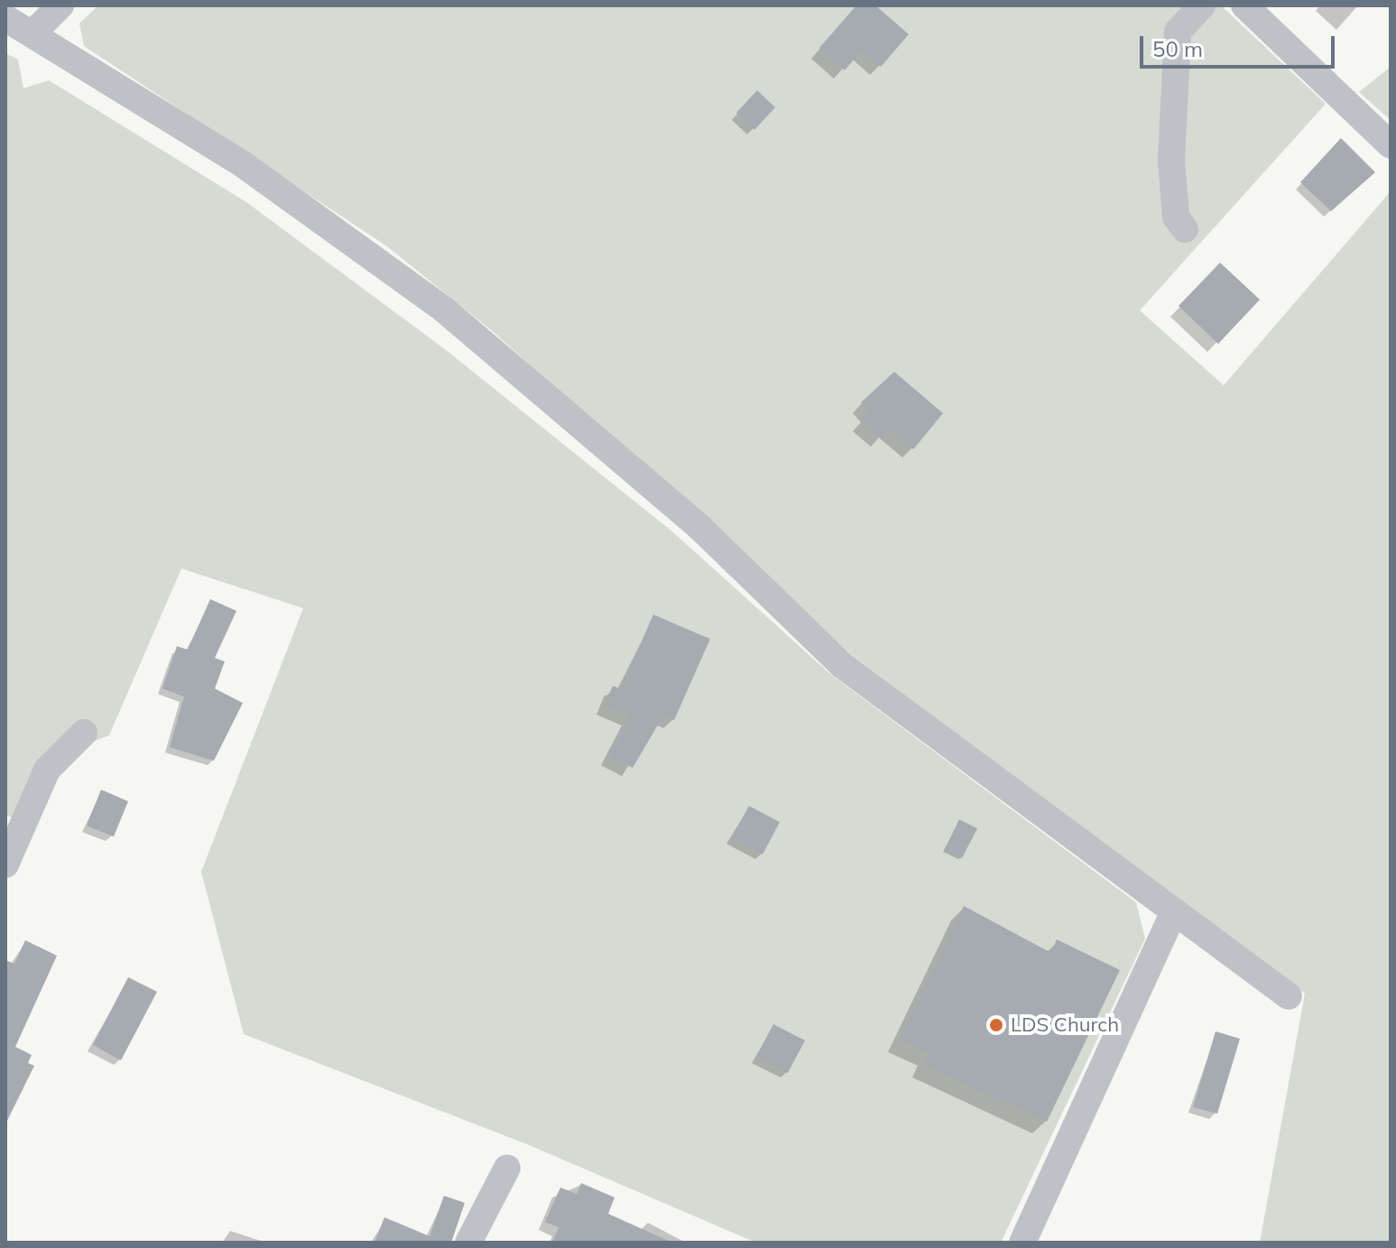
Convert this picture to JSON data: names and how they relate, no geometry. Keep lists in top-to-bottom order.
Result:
{
  "places": ["LDS Church"],
  "scale_bar": "50 m"
}
